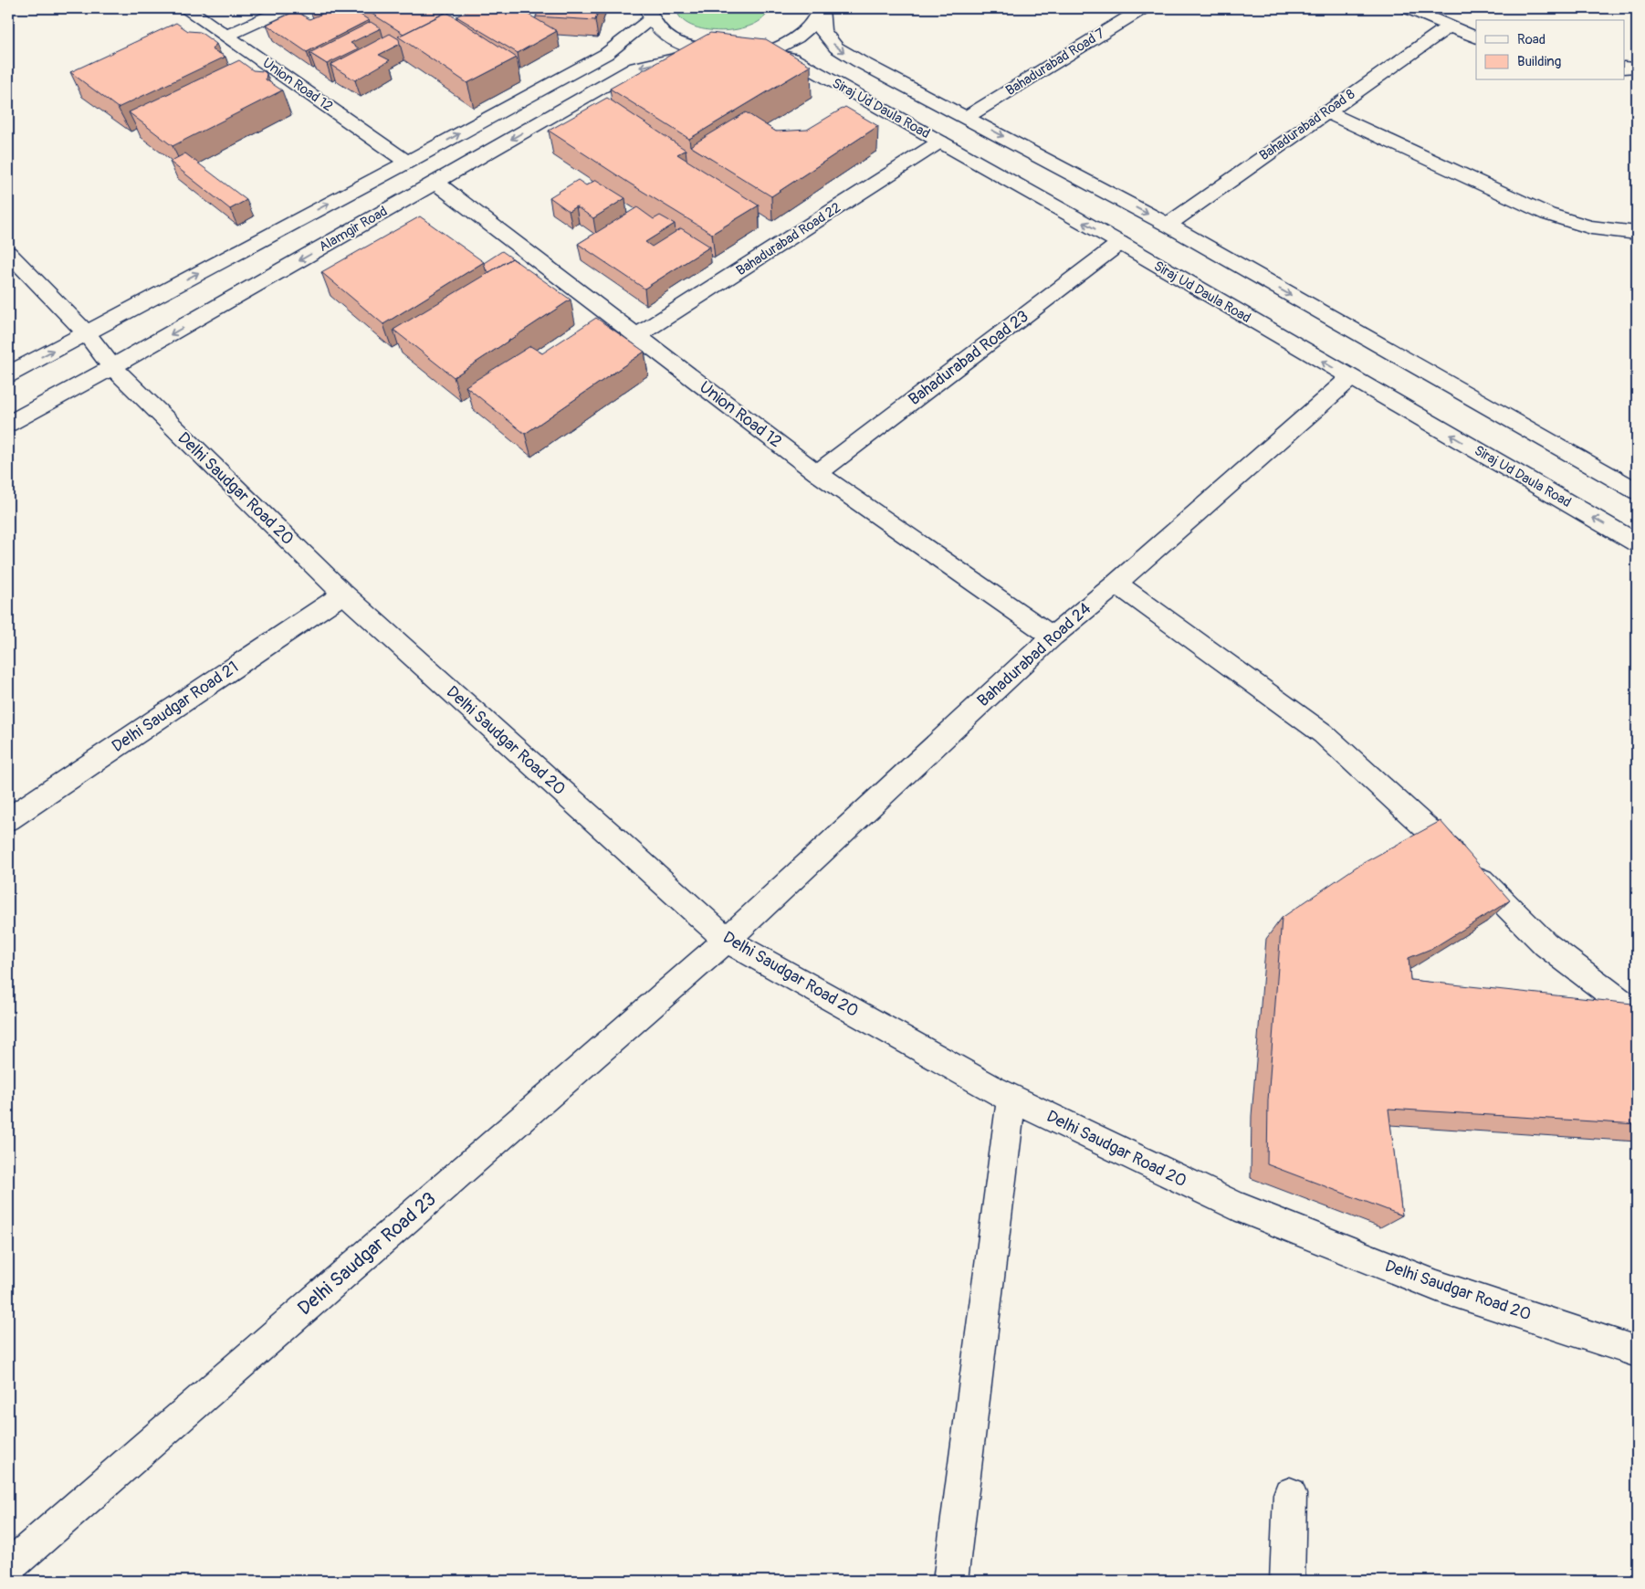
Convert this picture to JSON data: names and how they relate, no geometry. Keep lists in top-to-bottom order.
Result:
{
  "streets": {
    "street": [
      "Bahadurabad Road 7",
      "Union Road 12",
      "Siraj Ud Daula Road",
      "Bahadurabad Road 8",
      "Alamgir Road",
      "Bahadurabad Road 22",
      "Bahadurabad Road 23",
      "Delhi Saudgar Road 20",
      "Bahadurabad Road 24",
      "Delhi Saudgar Road 21",
      "Delhi Saudgar Road 23"
    ]
  },
  "crossings": [
    ["Bahadurabad Road 7", "Siraj Ud Daula Road"],
    ["Union Road 12", "Alamgir Road"],
    ["Union Road 12", "Bahadurabad Road 22"],
    ["Union Road 12", "Bahadurabad Road 23"],
    ["Union Road 12", "Bahadurabad Road 24"],
    ["Siraj Ud Daula Road", "Bahadurabad Road 8"],
    ["Siraj Ud Daula Road", "Alamgir Road"],
    ["Siraj Ud Daula Road", "Bahadurabad Road 22"],
    ["Siraj Ud Daula Road", "Bahadurabad Road 23"],
    ["Siraj Ud Daula Road", "Bahadurabad Road 24"],
    ["Alamgir Road", "Delhi Saudgar Road 20"],
    ["Delhi Saudgar Road 20", "Bahadurabad Road 24"],
    ["Delhi Saudgar Road 20", "Delhi Saudgar Road 21"],
    ["Delhi Saudgar Road 20", "Delhi Saudgar Road 23"],
    ["Bahadurabad Road 24", "Delhi Saudgar Road 23"]
  ],
  "legend": ["Road", "Building"]
}
